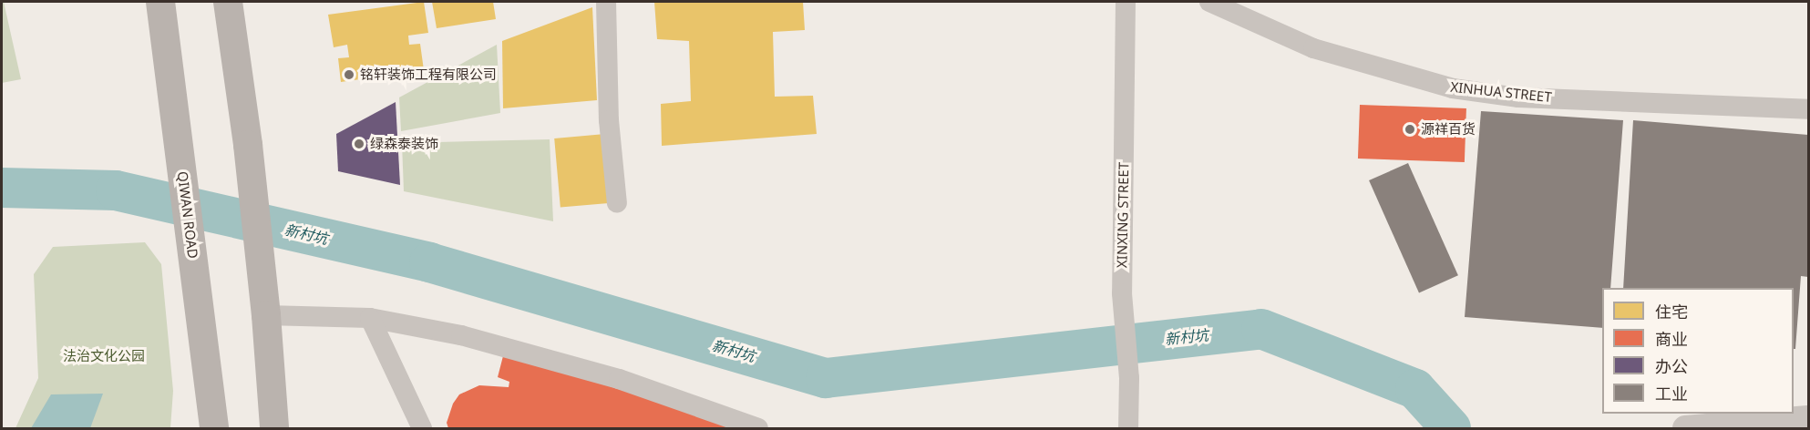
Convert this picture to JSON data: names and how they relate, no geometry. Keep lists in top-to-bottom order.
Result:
{
  "streets": {
    "main road": ["QIWAN ROAD"],
    "street": ["XINHUA STREET", "XINXING STREET"]
  },
  "water": ["新村坑"],
  "parks": ["法治文化公园"],
  "places": ["铭轩装饰工程有限公司", "源祥百货", "绿森泰装饰"],
  "legend": [
    "住宅",
    "商业",
    "办公",
    "工业"
  ]
}
